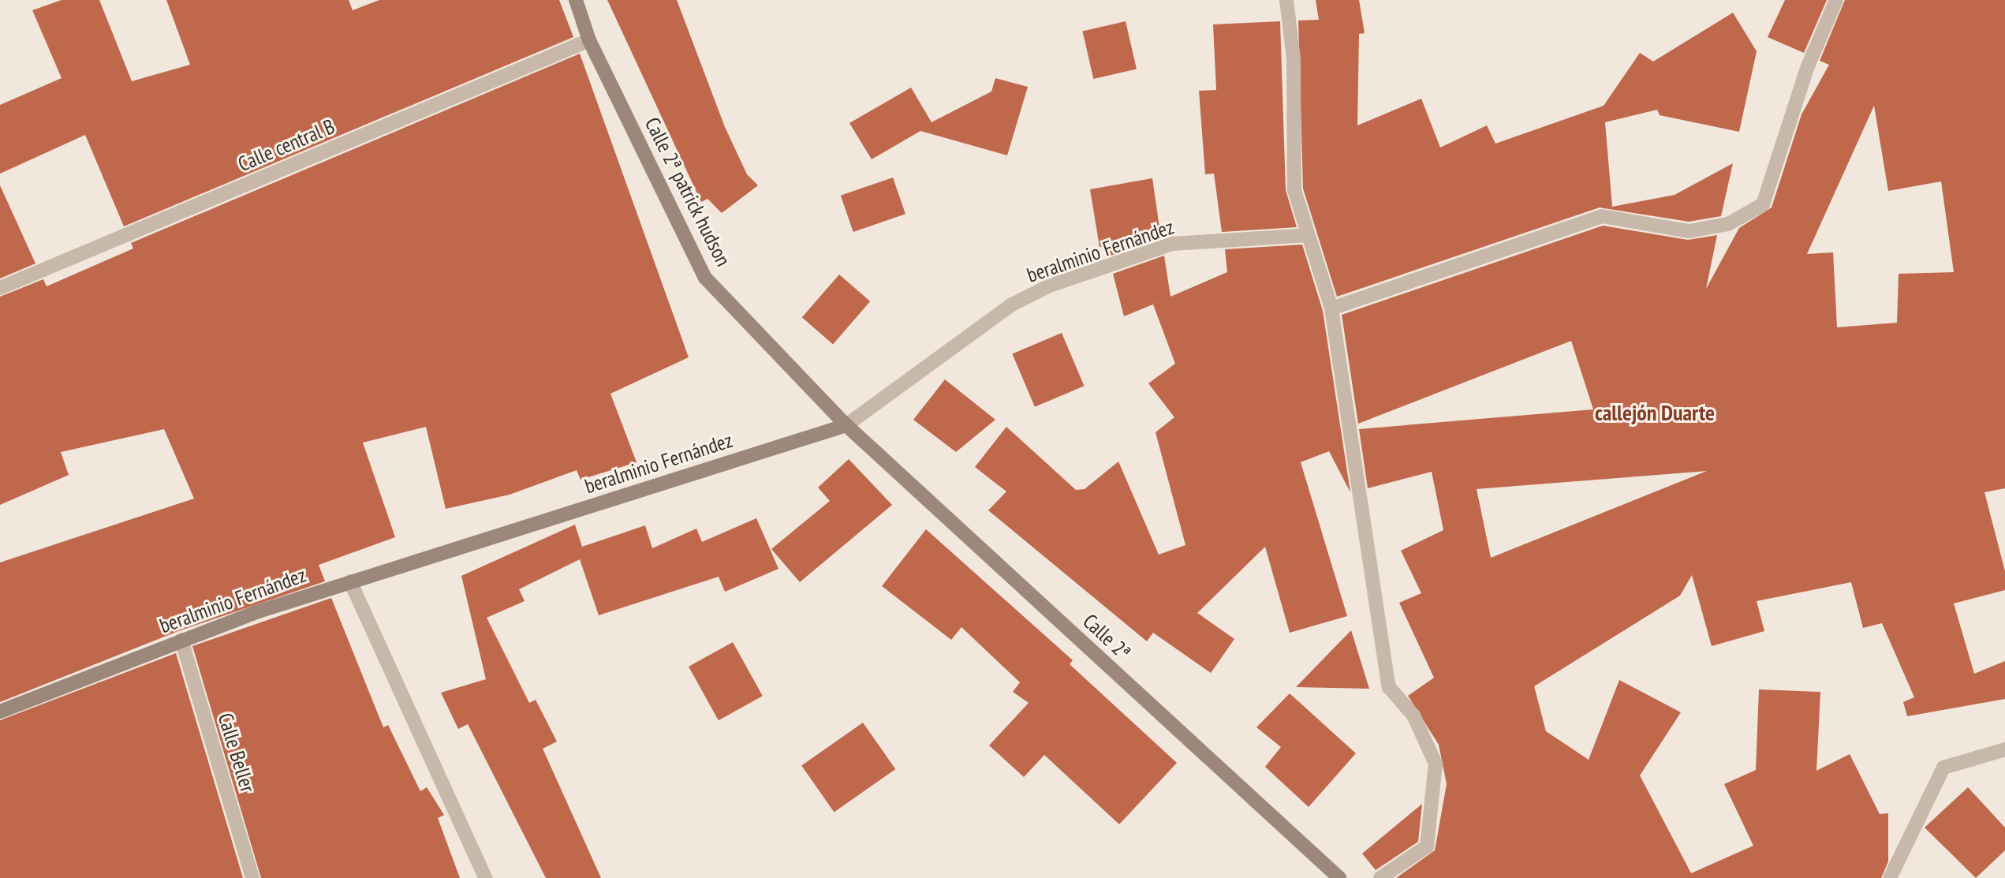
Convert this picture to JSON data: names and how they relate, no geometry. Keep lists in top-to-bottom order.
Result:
{
  "streets": {
    "main road": ["Calle 2ª patrick hudson", "beralminio Fernández", "Calle 2ª"],
    "street": ["Calle central B", "Calle Beller"]
  },
  "crossings": [
    ["Calle central B", "Calle 2ª patrick hudson"],
    ["Calle 2ª patrick hudson", "beralminio Fernández"],
    ["Calle 2ª patrick hudson", "Calle 2ª"],
    ["beralminio Fernández", "Calle 2ª"],
    ["beralminio Fernández", "Calle Beller"]
  ],
  "districts": ["callejón Duarte"]
}
